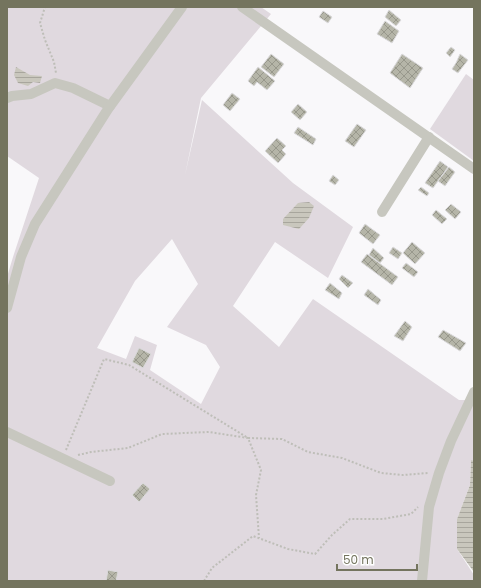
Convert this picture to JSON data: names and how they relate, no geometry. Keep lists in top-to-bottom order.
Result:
{
  "scale_bar": "50 m"
}
